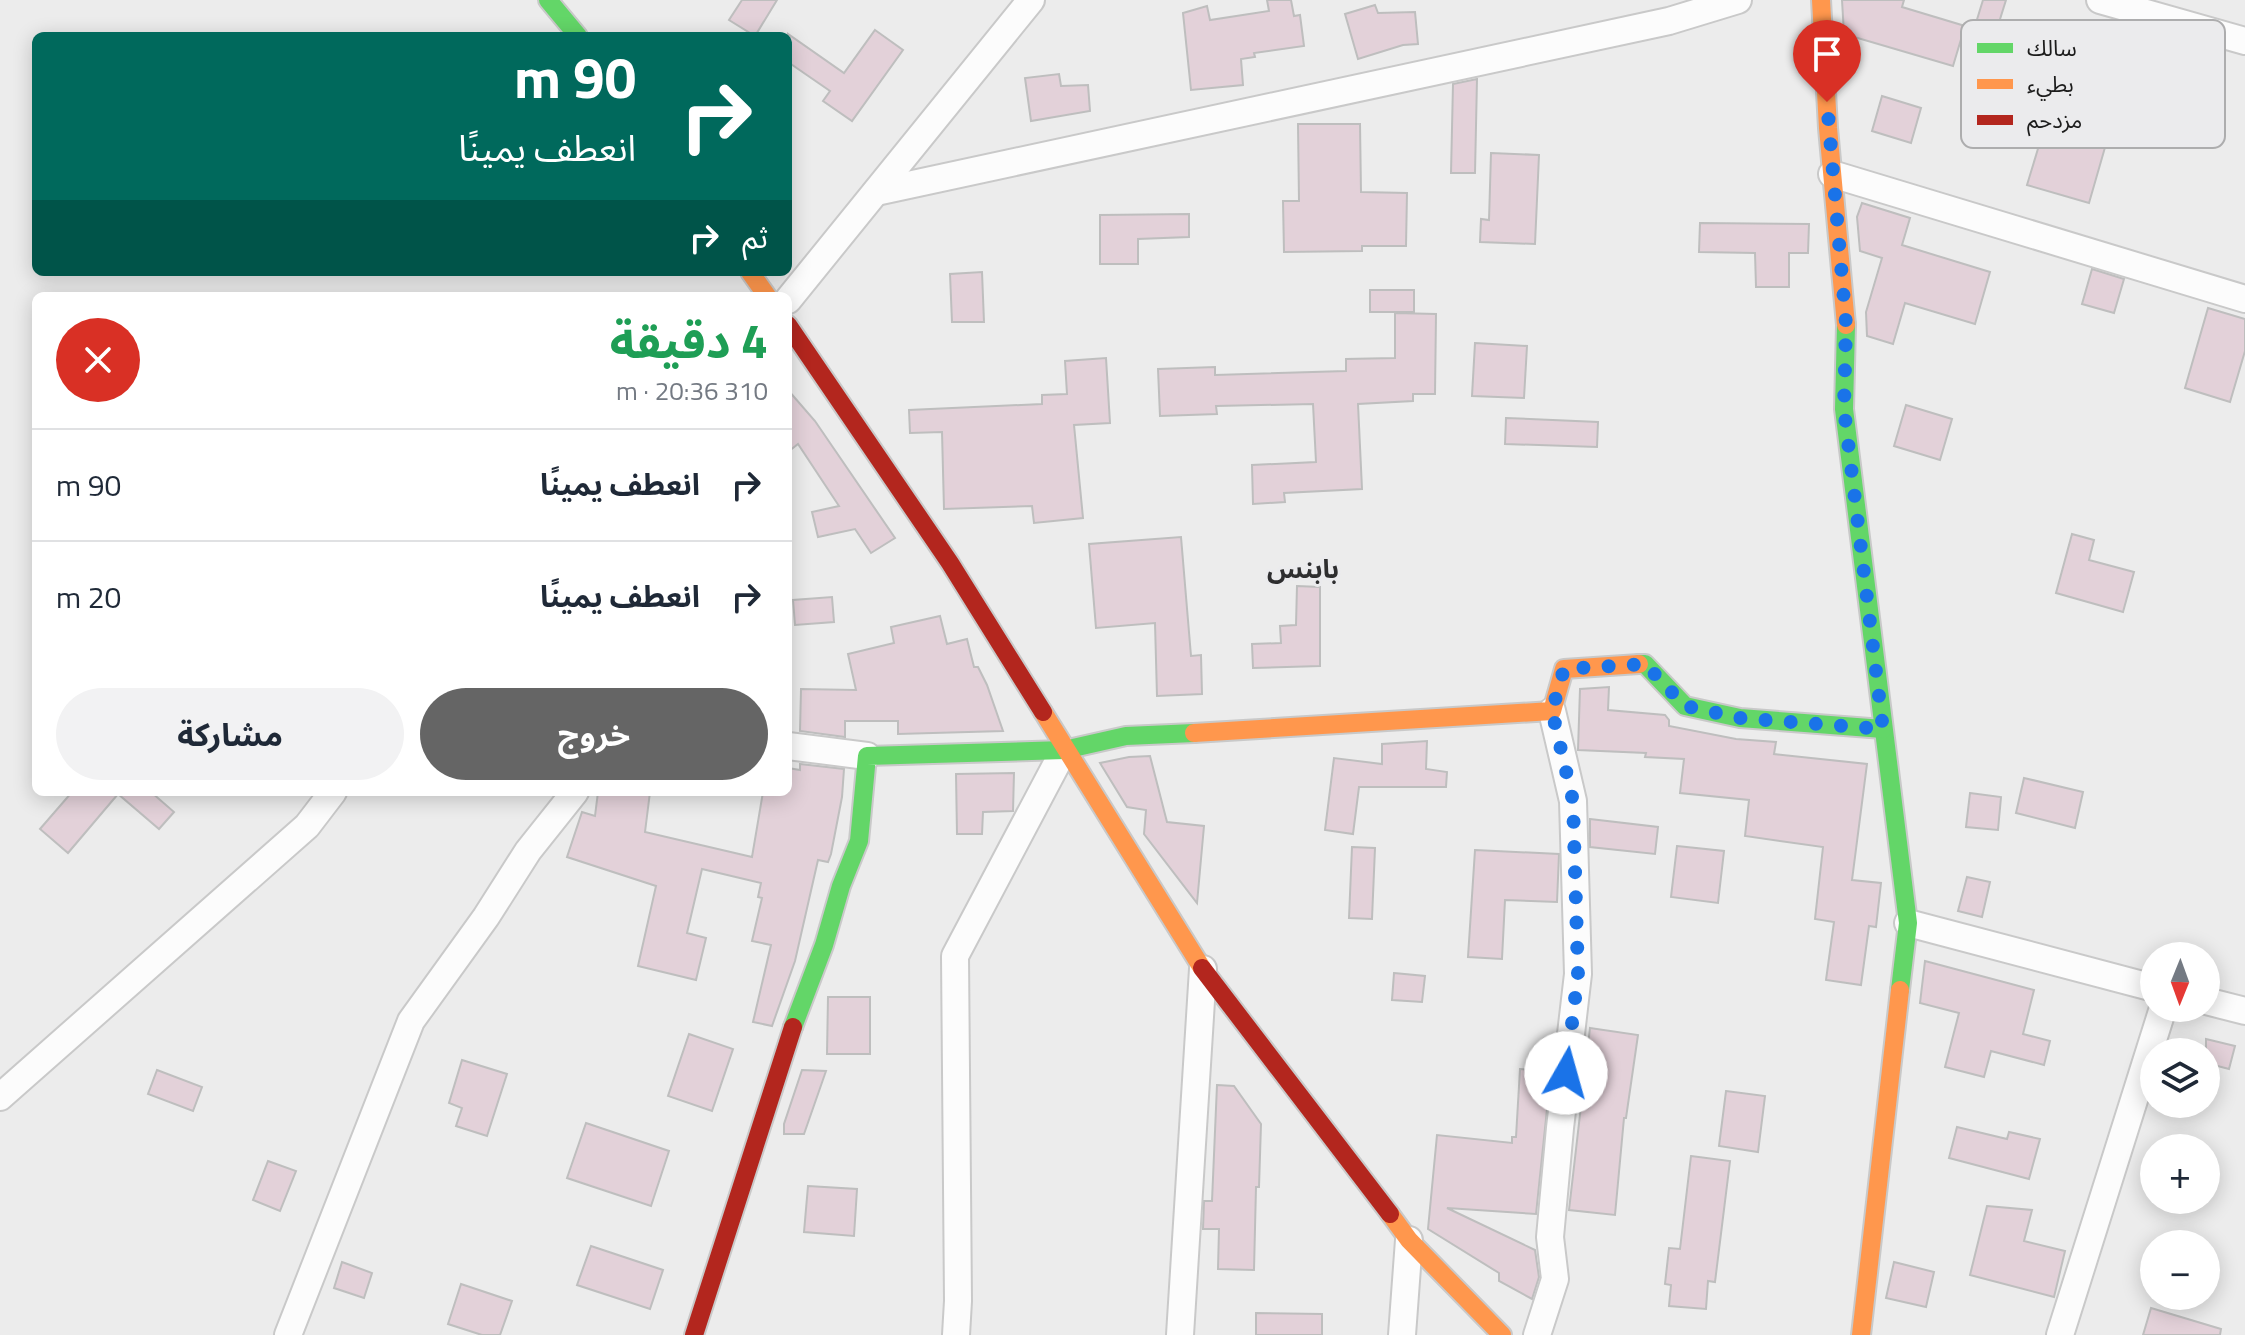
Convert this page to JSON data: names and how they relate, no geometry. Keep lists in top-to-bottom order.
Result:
{
  "districts": ["بابنس"],
  "legend": ["سالك", "بطيء", "مزدحم"],
  "north": "bottom",
  "page": {
    "turn": ["90 m", "انعطف يمينًا"],
    "then": "ثم",
    "heading": ["4 دقيقة", "310 m · 20:36"],
    "list": [
      {
        "name": "انعطف يمينًا",
        "value": "90 m"
      },
      {
        "name": "انعطف يمينًا",
        "value": "20 m"
      }
    ],
    "buttons": ["خروج", "مشاركة"],
    "map_buttons": ["+", "−"]
  }
}
